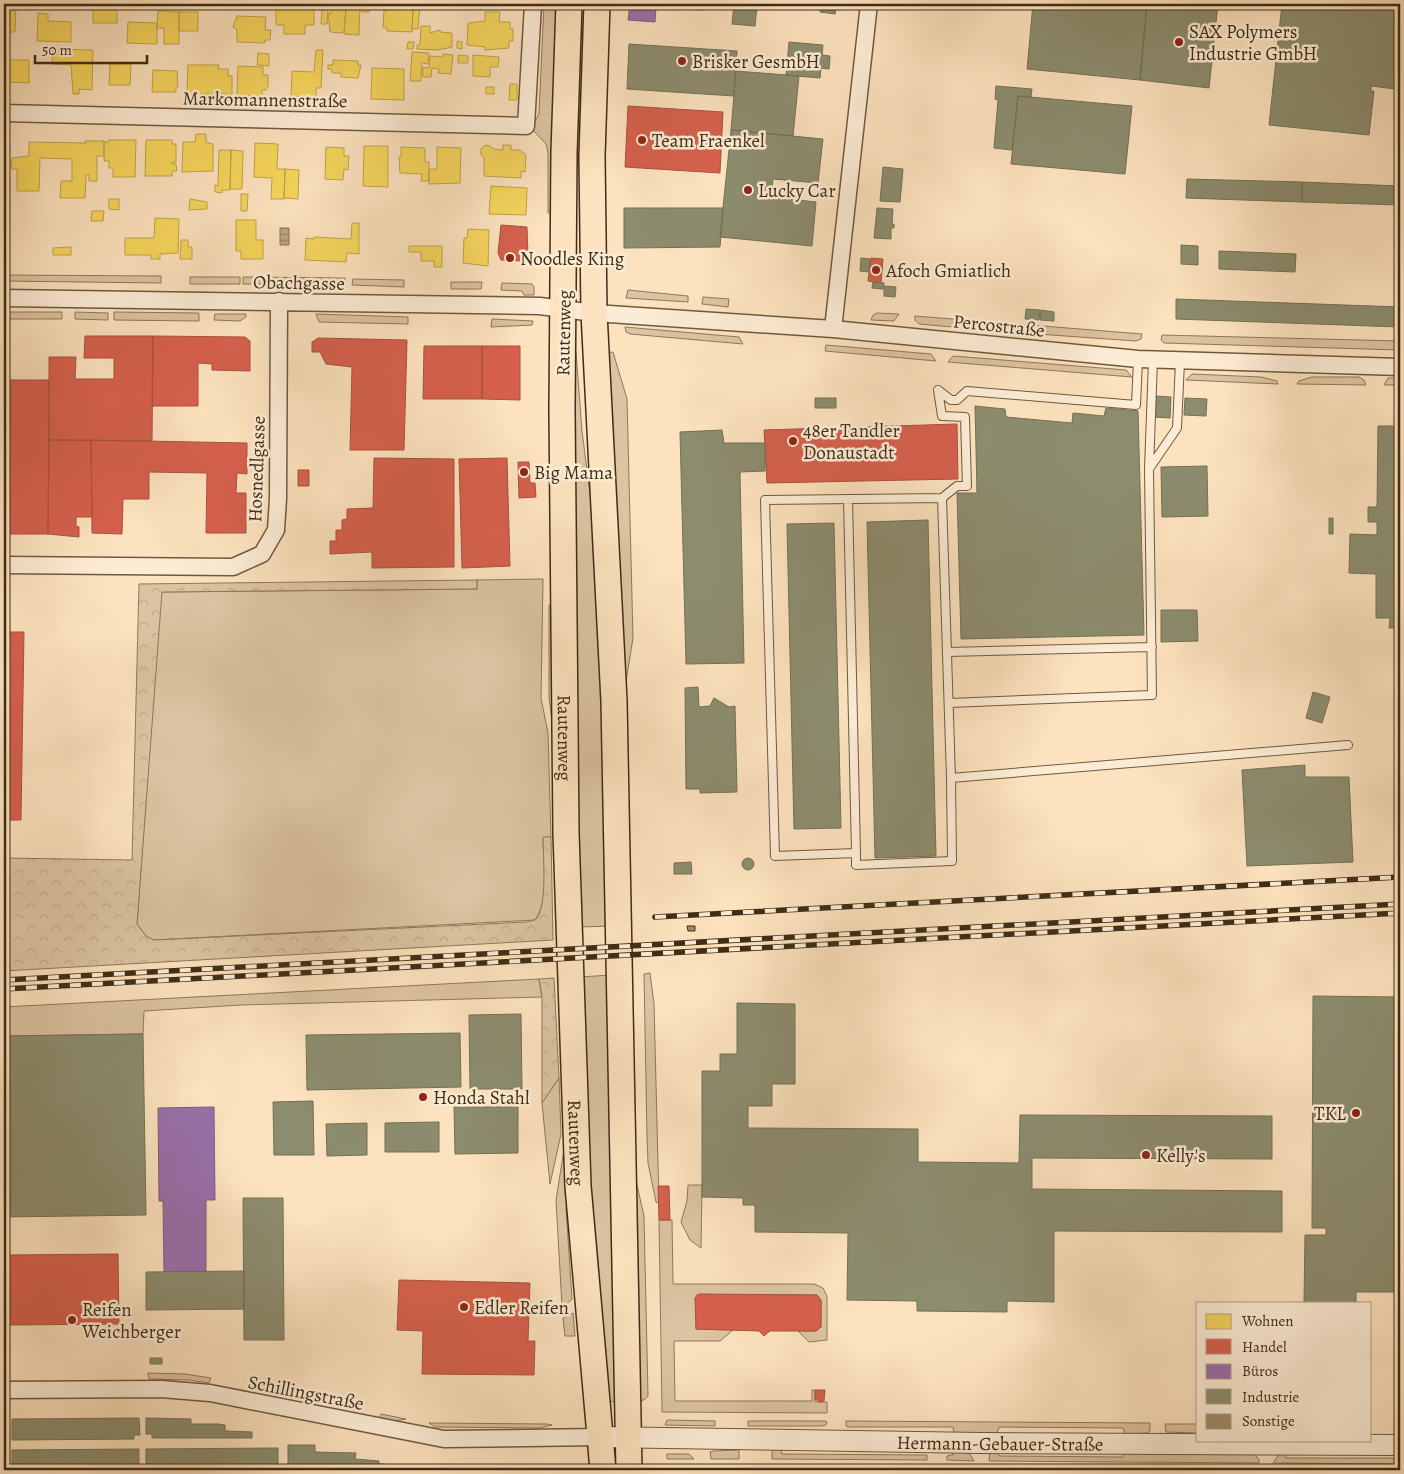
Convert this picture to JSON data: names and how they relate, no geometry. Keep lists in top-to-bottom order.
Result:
{
  "streets": {
    "main road": ["Rautenweg"],
    "street": [
      "Markomannenstraße",
      "Obachgasse",
      "Percostraße",
      "Hosnedlgasse",
      "Schillingstraße",
      "Hermann-Gebauer-Straße"
    ]
  },
  "crossings": [
    ["Obachgasse", "Percostraße"],
    ["Obachgasse", "Rautenweg"],
    ["Obachgasse", "Hosnedlgasse"],
    ["Percostraße", "Rautenweg"],
    ["Rautenweg", "Schillingstraße"],
    ["Rautenweg", "Hermann-Gebauer-Straße"],
    ["Schillingstraße", "Hermann-Gebauer-Straße"]
  ],
  "places": [
    "SAX Polymers Industrie GmbH",
    "Brisker GesmbH",
    "Team Fraenkel",
    "Lucky Car",
    "Noodles King",
    "Afoch Gmiatlich",
    "48er Tandler Donaustadt",
    "Big Mama",
    "Honda Stahl",
    "TKL",
    "Kelly's",
    "Edler Reifen",
    "Reifen Weichberger"
  ],
  "legend": [
    "Wohnen",
    "Handel",
    "Büros",
    "Industrie",
    "Sonstige"
  ],
  "scale_bar": "50 m"
}
